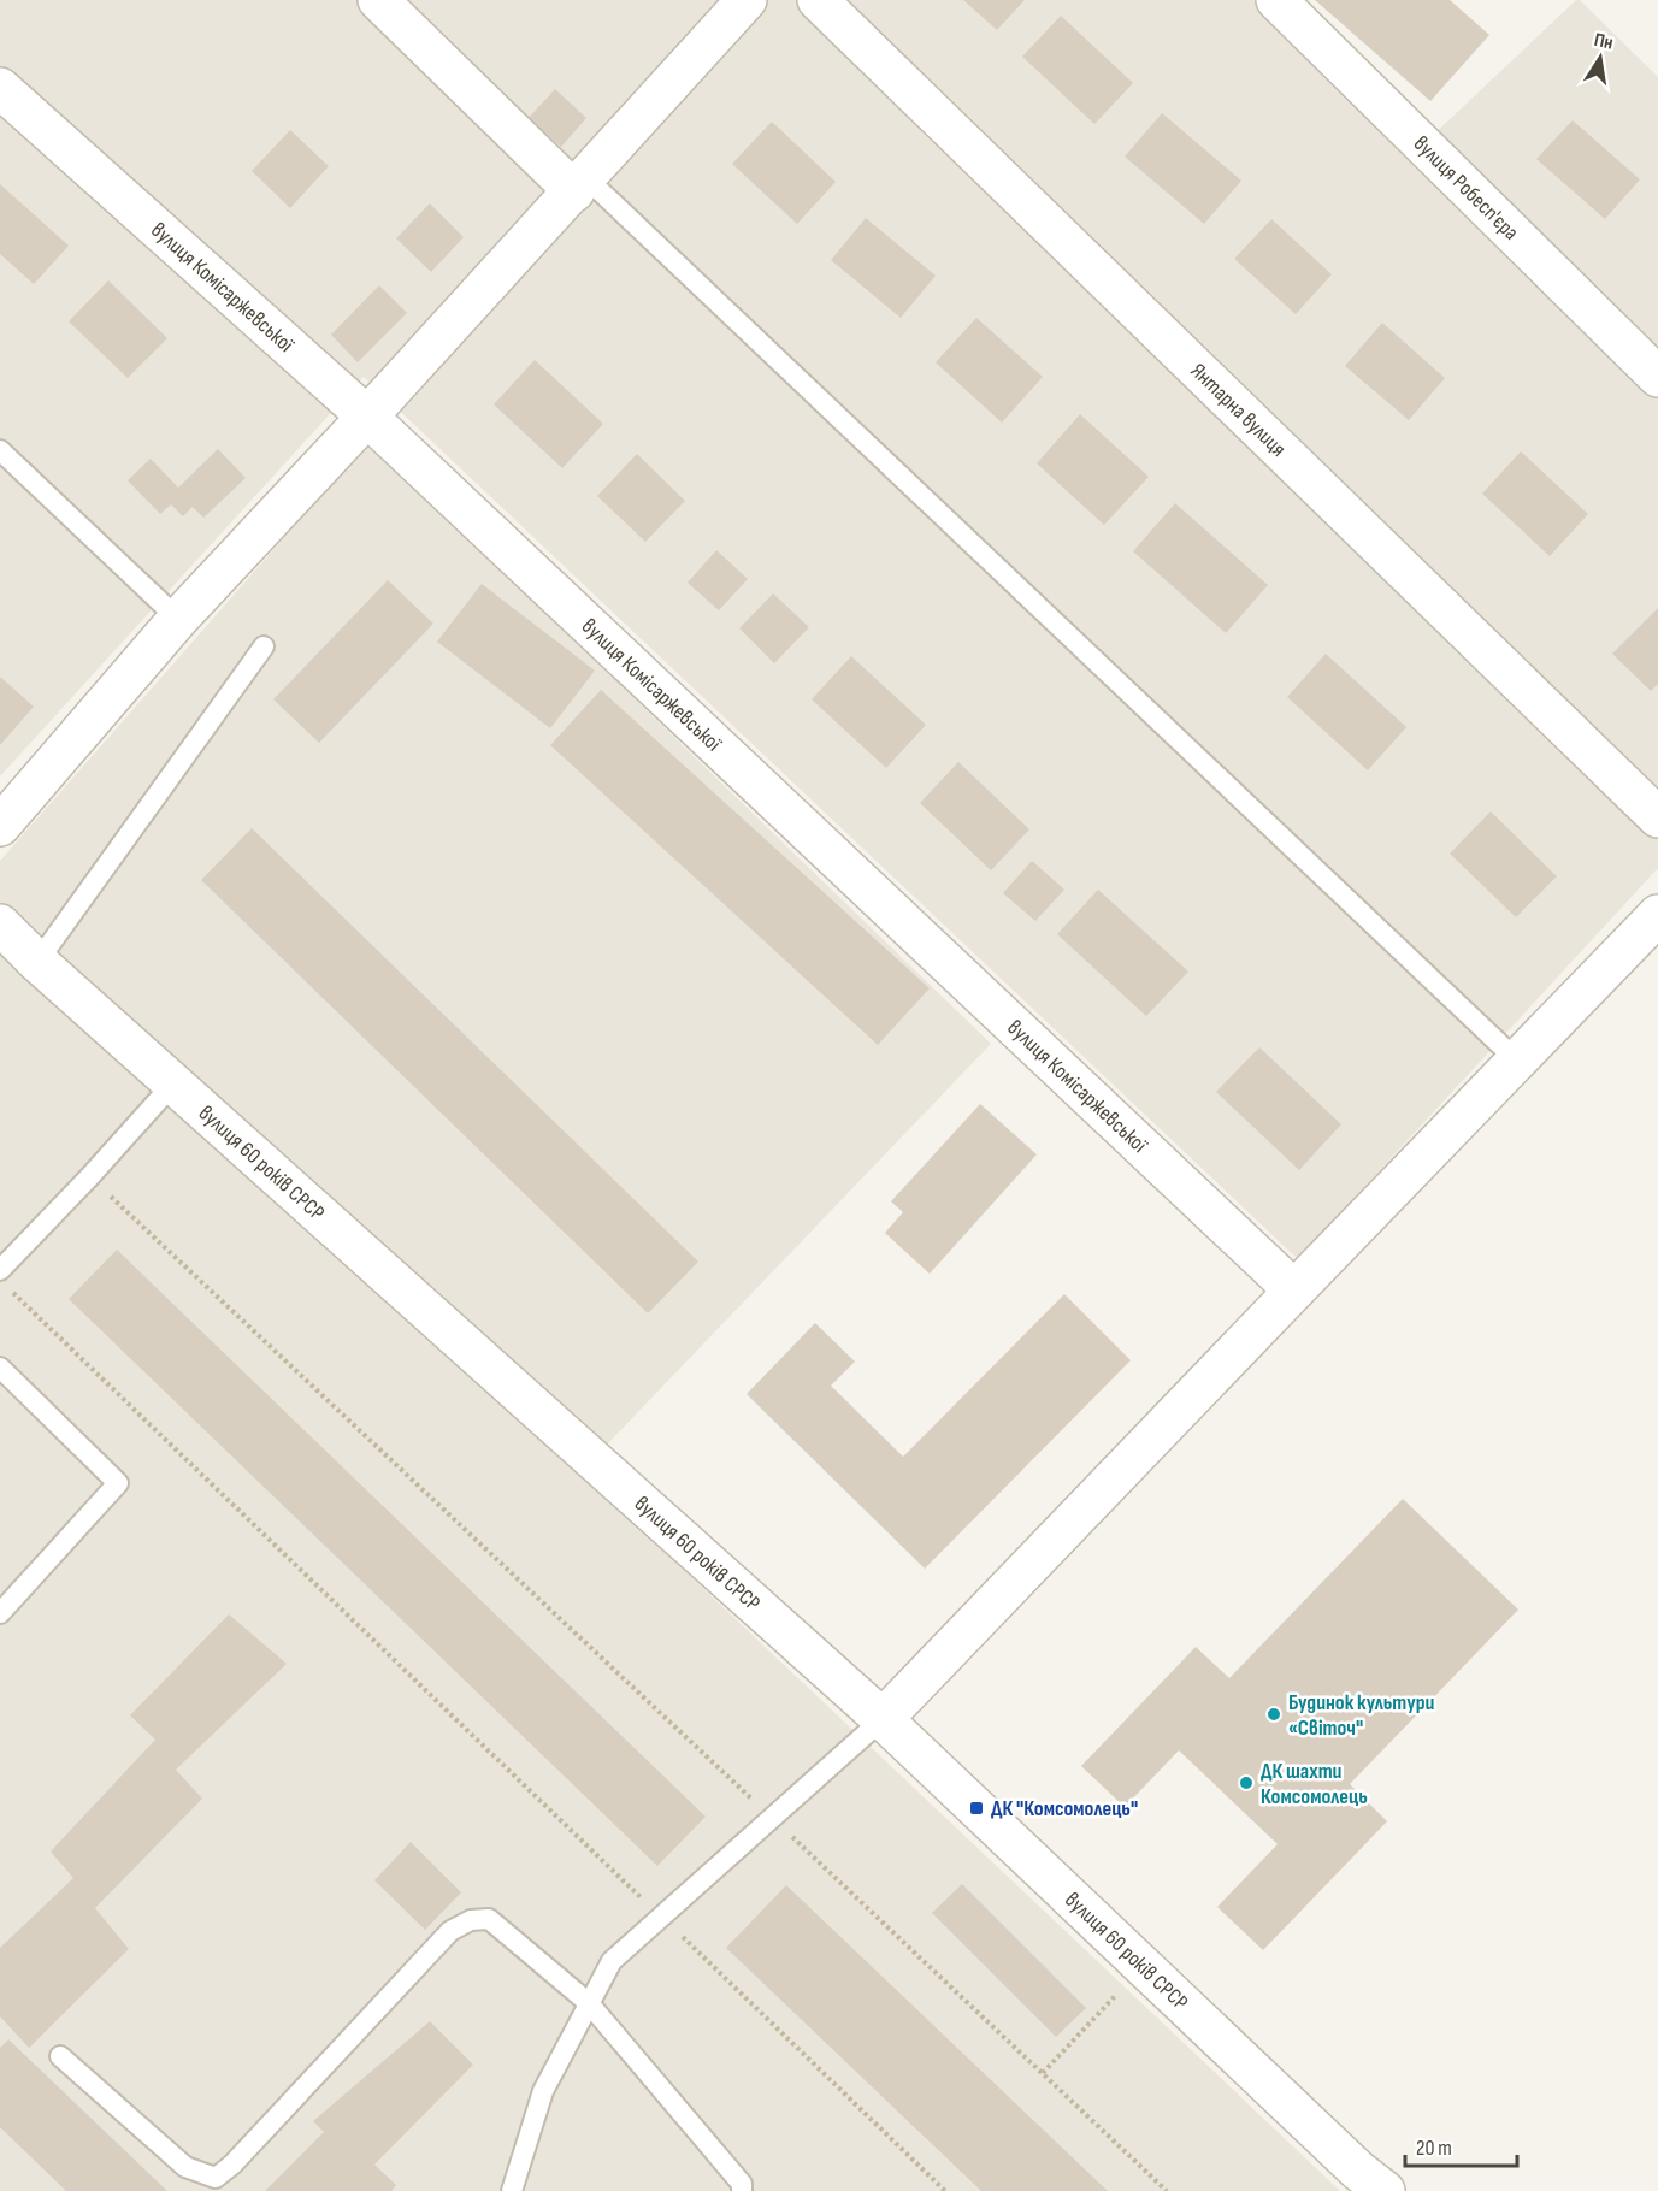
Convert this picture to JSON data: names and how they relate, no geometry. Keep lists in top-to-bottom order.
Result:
{
  "streets": {
    "street": [
      "вулиця Робесп'єра",
      "вулиця Комісаржевської",
      "Янтарна вулиця",
      "вулиця 60 років СРСР"
    ]
  },
  "places": {
    "other": ["Будинок культури «Світоч\"", "ДК шахти Комсомолець"],
    "transit": ["ДК \"Комсомолець\""]
  },
  "scale_bar": "20 m",
  "north": "top"
}
